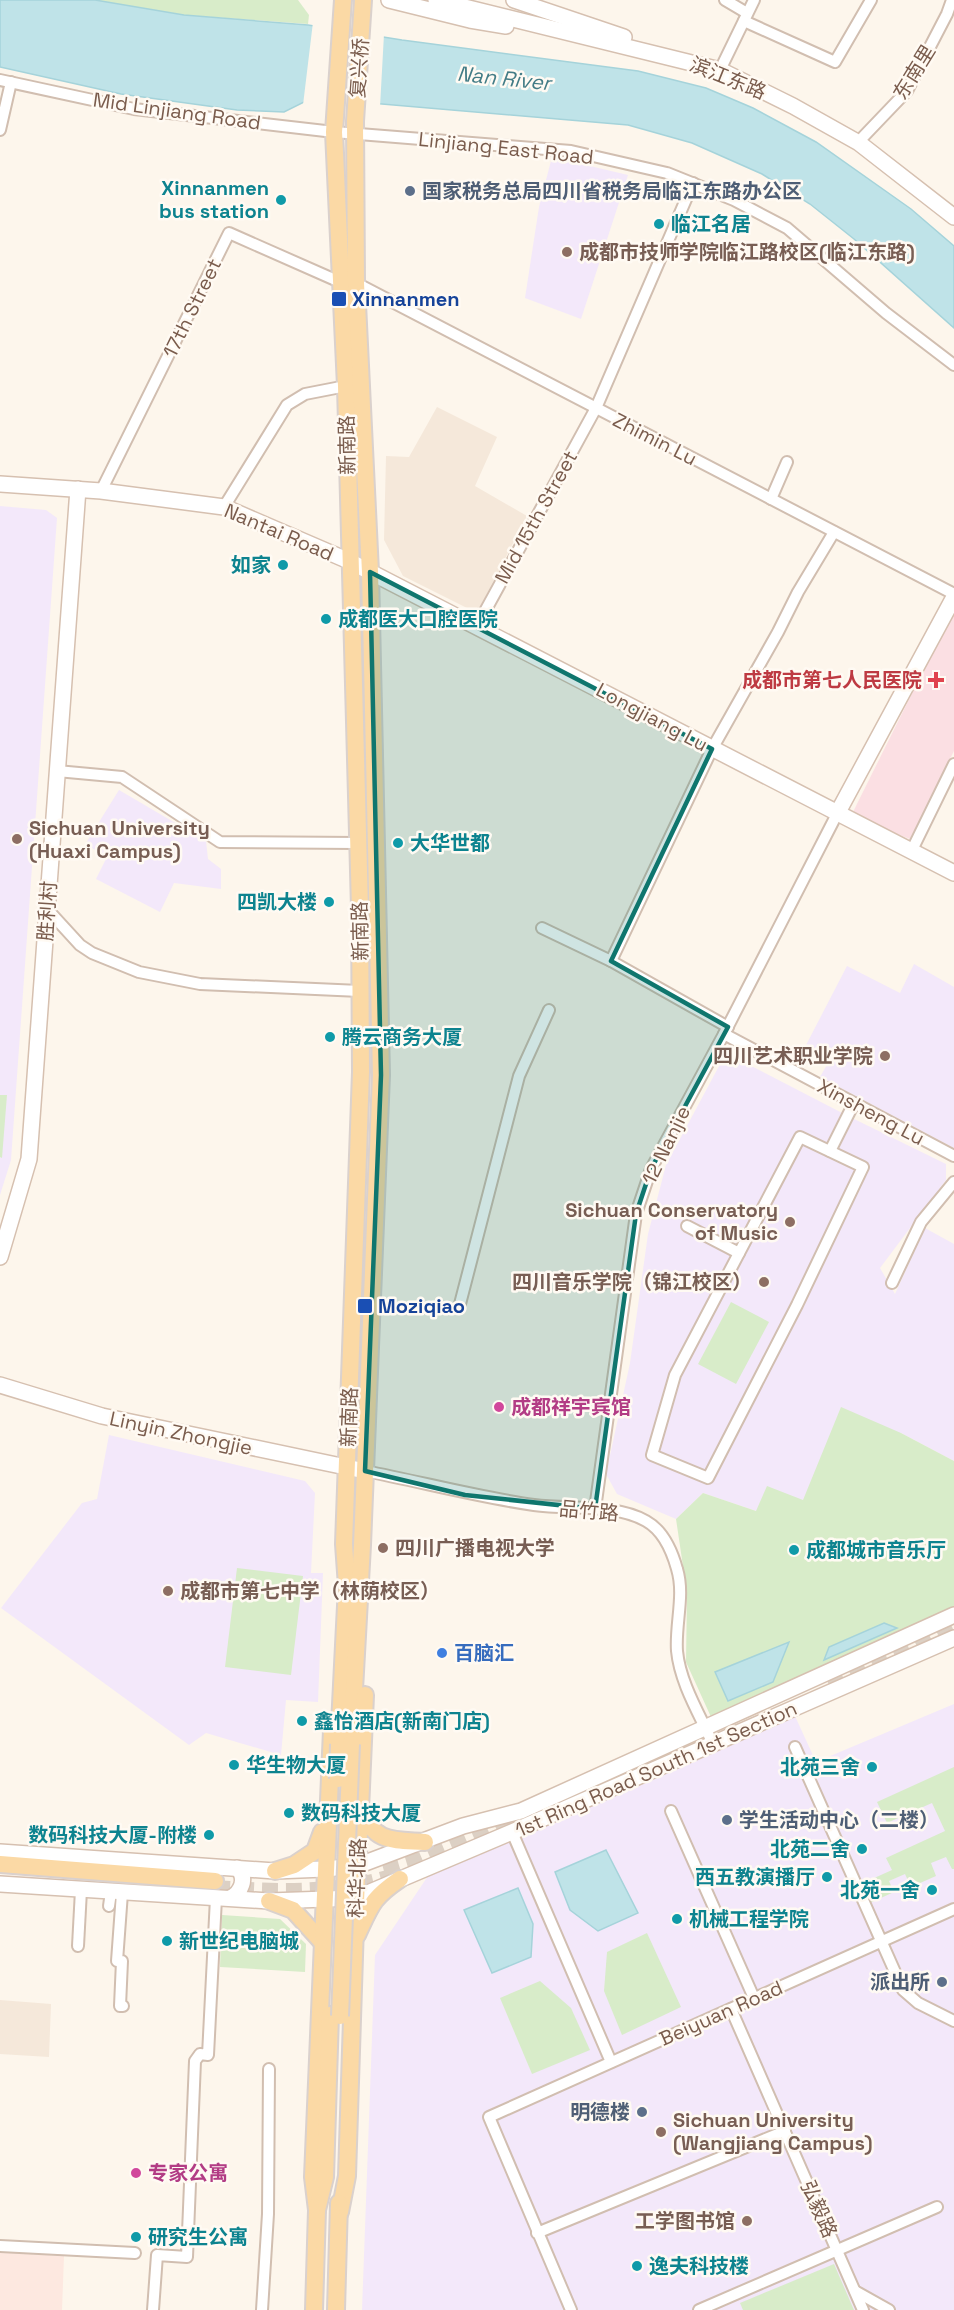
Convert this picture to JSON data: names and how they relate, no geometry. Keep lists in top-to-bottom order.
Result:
{
  "streets": {
    "main road": [
      "复兴桥",
      "滨江东路",
      "新南路",
      "Nantai Road",
      "Longjiang Lu",
      "胜利村",
      "Linyin Zhongjie",
      "1st Ring Road South 1st Section",
      "科华北路"
    ],
    "street": [
      "东南里",
      "Mid Linjiang Road",
      "Linjiang East Road",
      "17th Street",
      "Zhimin Lu",
      "Mid 15th Street",
      "Xinsheng Lu",
      "12 Nanjie",
      "品竹路",
      "Beiyuan Road",
      "弘毅路"
    ]
  },
  "crossings": [
    ["复兴桥", "Mid Linjiang Road"],
    ["复兴桥", "Linjiang East Road"],
    ["复兴桥", "新南路"],
    ["东南里", "滨江东路"],
    ["Mid Linjiang Road", "Linjiang East Road"],
    ["Mid Linjiang Road", "新南路"],
    ["Linjiang East Road", "新南路"],
    ["Linjiang East Road", "Mid 15th Street"],
    ["17th Street", "Zhimin Lu"],
    ["17th Street", "新南路"],
    ["17th Street", "Nantai Road"],
    ["Zhimin Lu", "新南路"],
    ["Zhimin Lu", "Mid 15th Street"],
    ["新南路", "Nantai Road"],
    ["新南路", "Longjiang Lu"],
    ["新南路", "Linyin Zhongjie"],
    ["新南路", "品竹路"],
    ["新南路", "科华北路"],
    ["Mid 15th Street", "Longjiang Lu"],
    ["Nantai Road", "Longjiang Lu"],
    ["Nantai Road", "胜利村"],
    ["Longjiang Lu", "12 Nanjie"],
    ["Xinsheng Lu", "12 Nanjie"],
    ["12 Nanjie", "品竹路"],
    ["Linyin Zhongjie", "品竹路"],
    ["品竹路", "1st Ring Road South 1st Section"],
    ["1st Ring Road South 1st Section", "科华北路"],
    ["Beiyuan Road", "弘毅路"]
  ],
  "water": ["Nan River"],
  "places": {
    "other": [
      "国家税务总局四川省税务局临江东路办公区",
      "Xinnanmen bus station",
      "临江名居",
      "成都市技师学院临江路校区(临江东路)",
      "如家",
      "成都医大口腔医院",
      "Sichuan University (Huaxi Campus)",
      "大华世都",
      "四凯大楼",
      "腾云商务大厦",
      "四川艺术职业学院",
      "Sichuan Conservatory of Music",
      "四川音乐学院（锦江校区）",
      "成都祥宇宾馆",
      "四川广播电视大学",
      "成都城市音乐厅",
      "成都市第七中学（林荫校区）",
      "百脑汇",
      "鑫怡酒店(新南门店)",
      "华生物大厦",
      "北苑三舍",
      "数码科技大厦",
      "学生活动中心（二楼）",
      "数码科技大厦-附楼",
      "北苑二舍",
      "西五教演播厅",
      "北苑一舍",
      "机械工程学院",
      "新世纪电脑城",
      "派出所",
      "明德楼",
      "Sichuan University (Wangjiang Campus)",
      "专家公寓",
      "工学图书馆",
      "研究生公寓",
      "逸夫科技楼"
    ],
    "transit": ["Xinnanmen", "Moziqiao"],
    "health": ["成都市第七人民医院"]
  }
}
